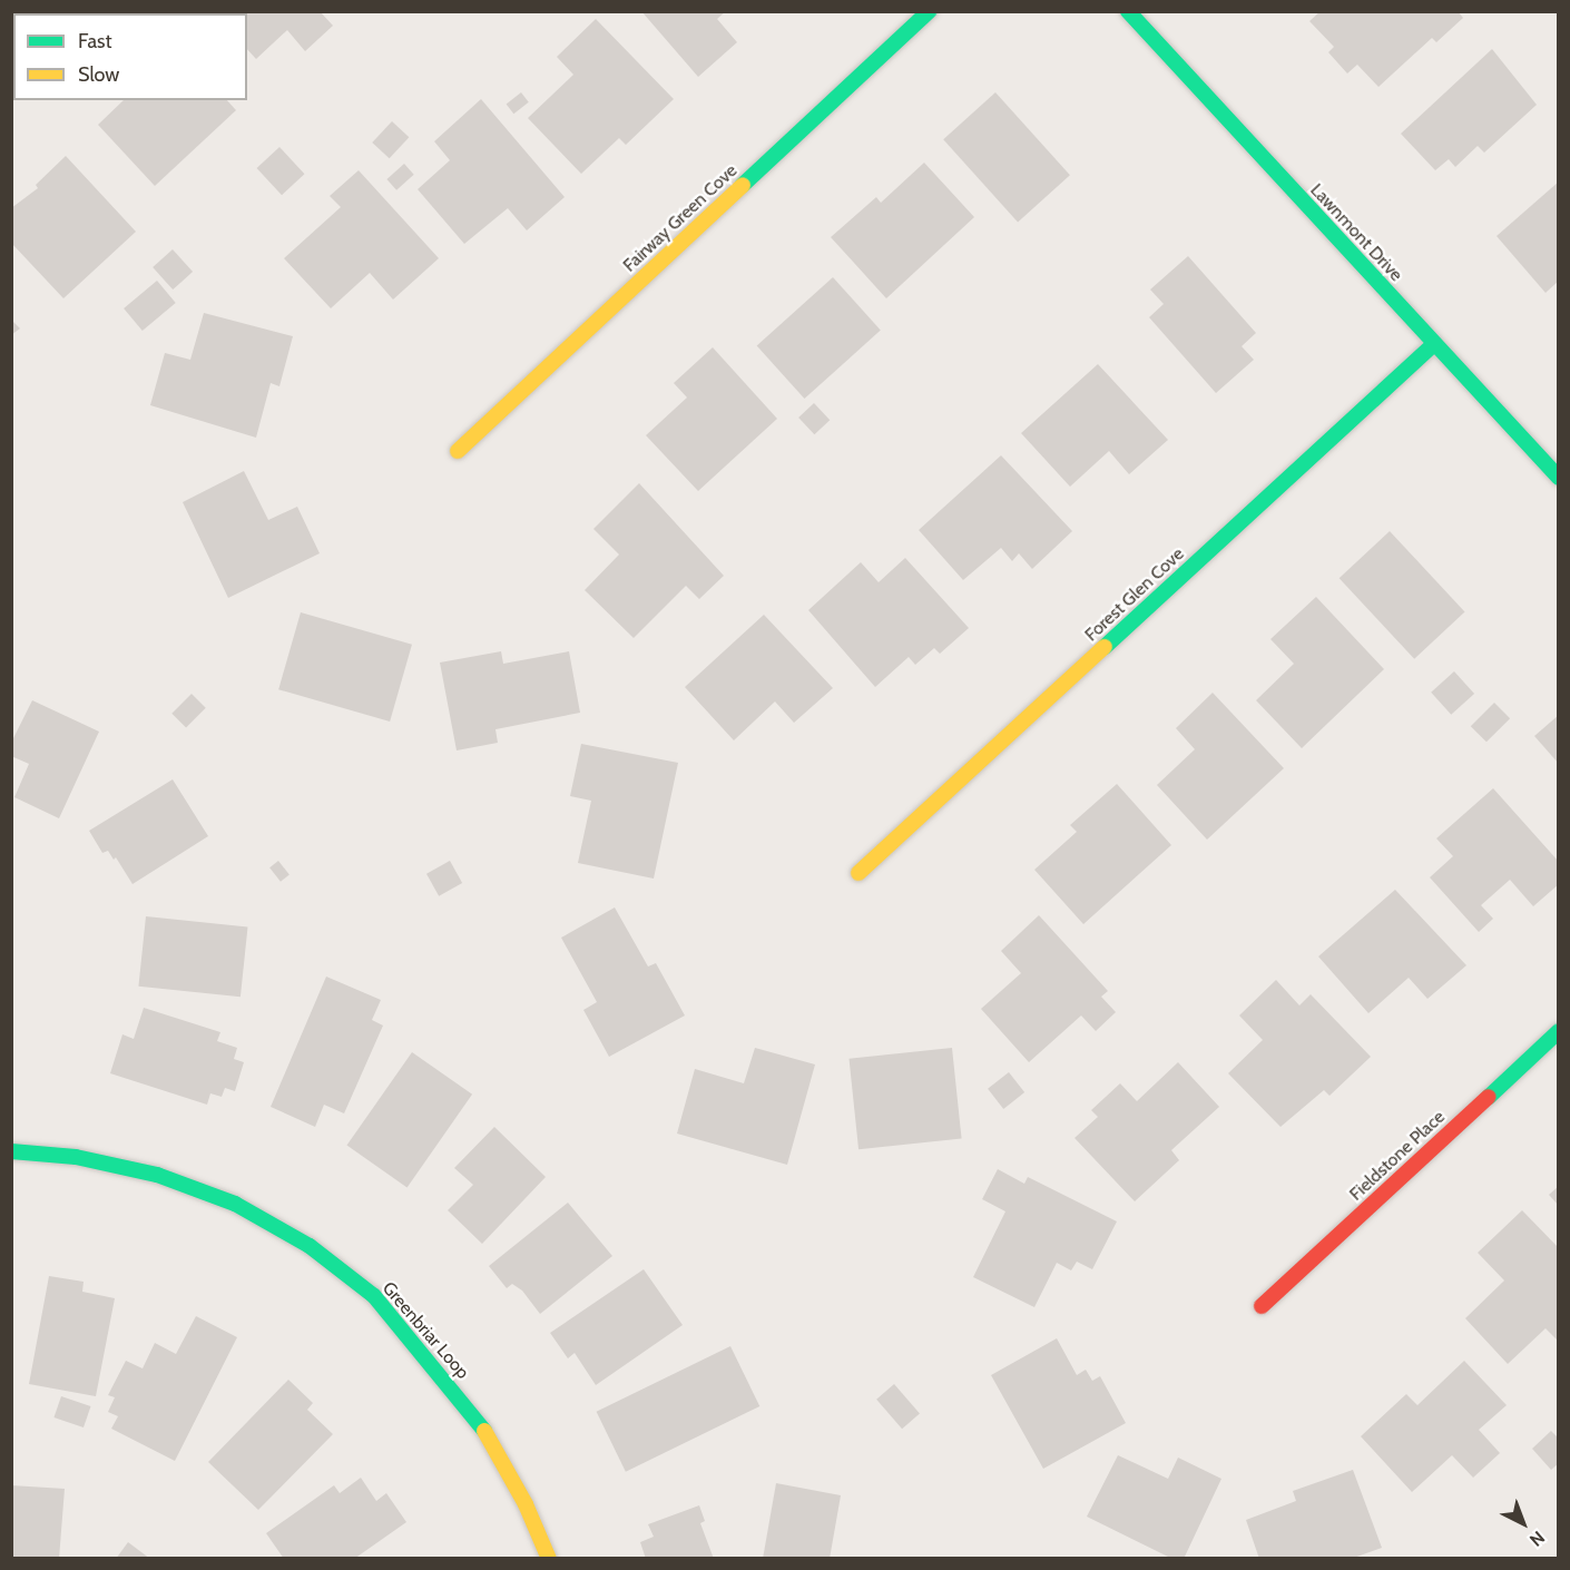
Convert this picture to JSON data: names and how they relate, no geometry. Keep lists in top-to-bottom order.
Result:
{
  "streets": {
    "street": [
      "Fairway Green Cove",
      "Lawnmont Drive",
      "Forest Glen Cove",
      "Fieldstone Place",
      "Greenbriar Loop"
    ]
  },
  "crossings": [
    ["Lawnmont Drive", "Forest Glen Cove"]
  ],
  "legend": ["Fast", "Slow"],
  "north": "bottom right"
}
